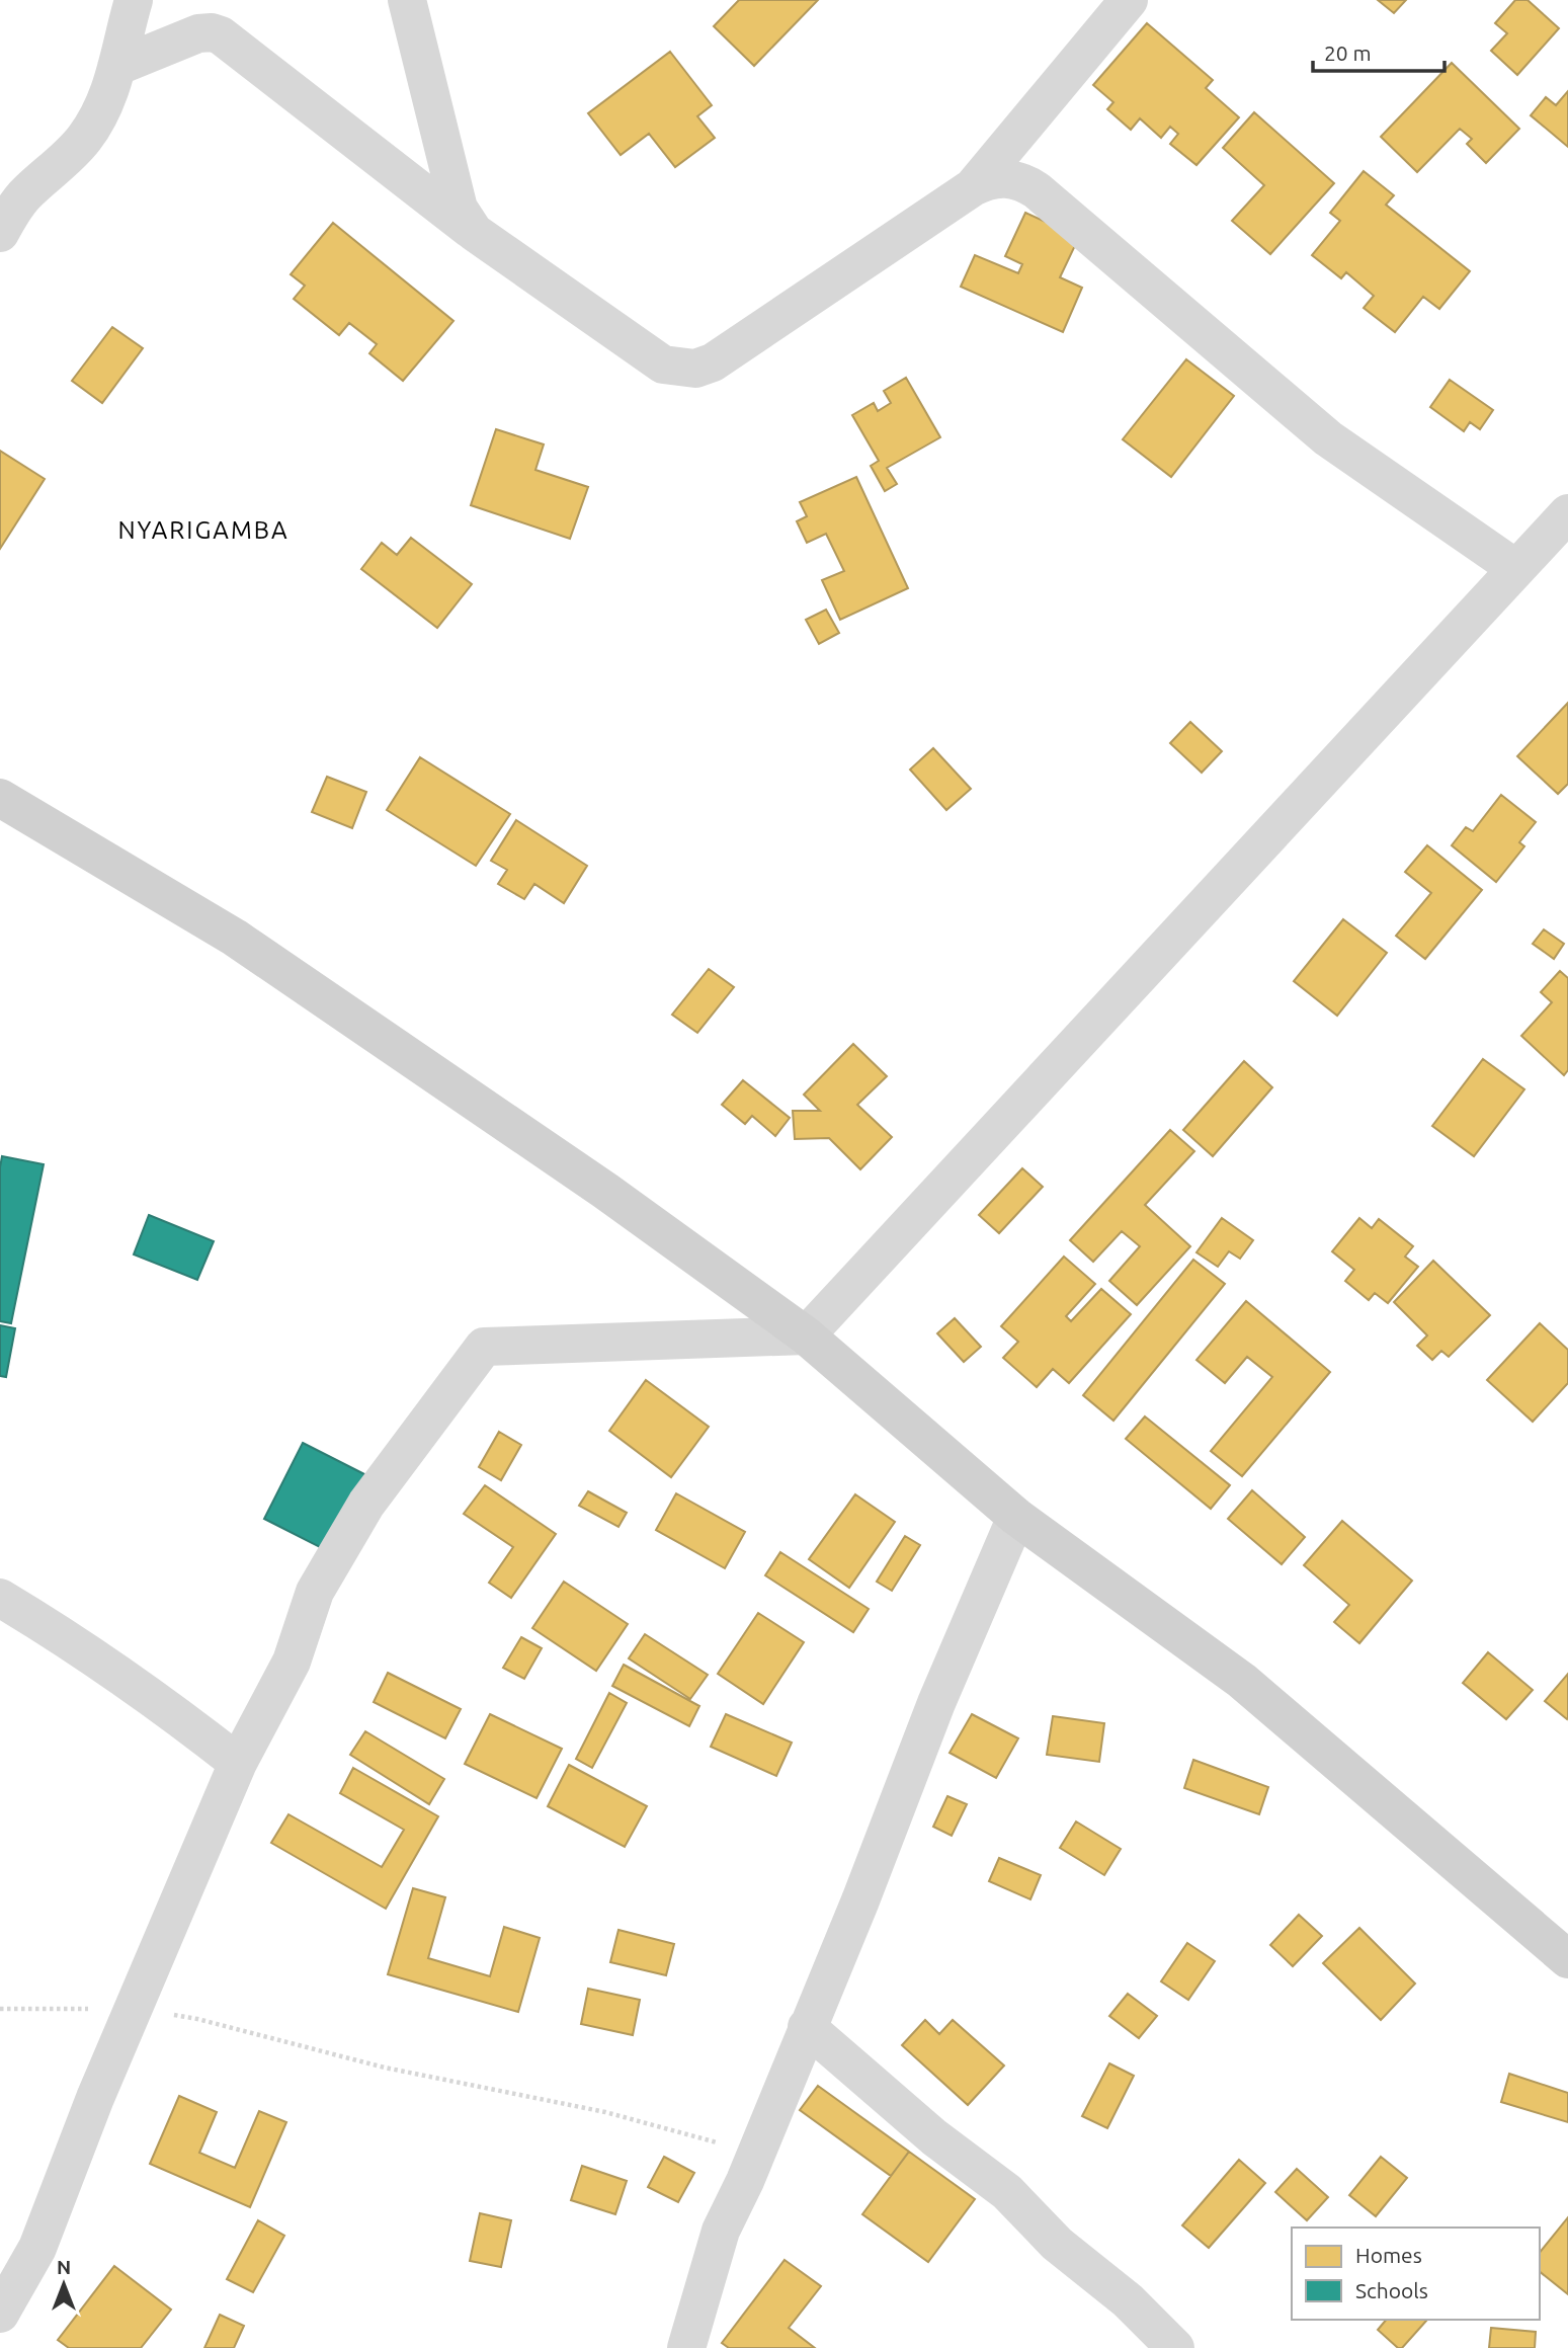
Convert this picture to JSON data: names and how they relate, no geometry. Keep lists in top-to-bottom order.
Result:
{
  "districts": ["NYARIGAMBA"],
  "legend": ["Homes", "Schools"],
  "scale_bar": "20 m",
  "north": "top"
}
